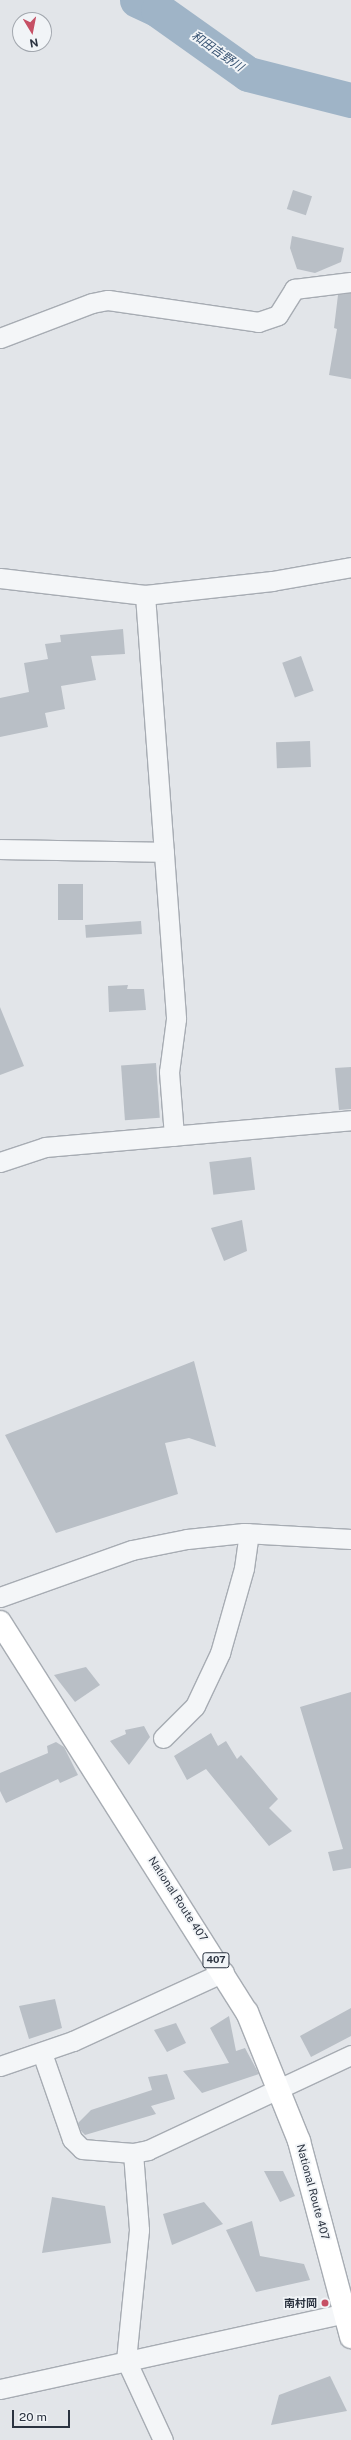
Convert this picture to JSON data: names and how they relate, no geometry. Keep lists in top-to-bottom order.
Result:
{
  "streets": {
    "highway": ["National Route 407", "407"]
  },
  "water": ["和田吉野川"],
  "places": ["南村岡"],
  "scale_bar": "20 m",
  "north": "bottom"
}
